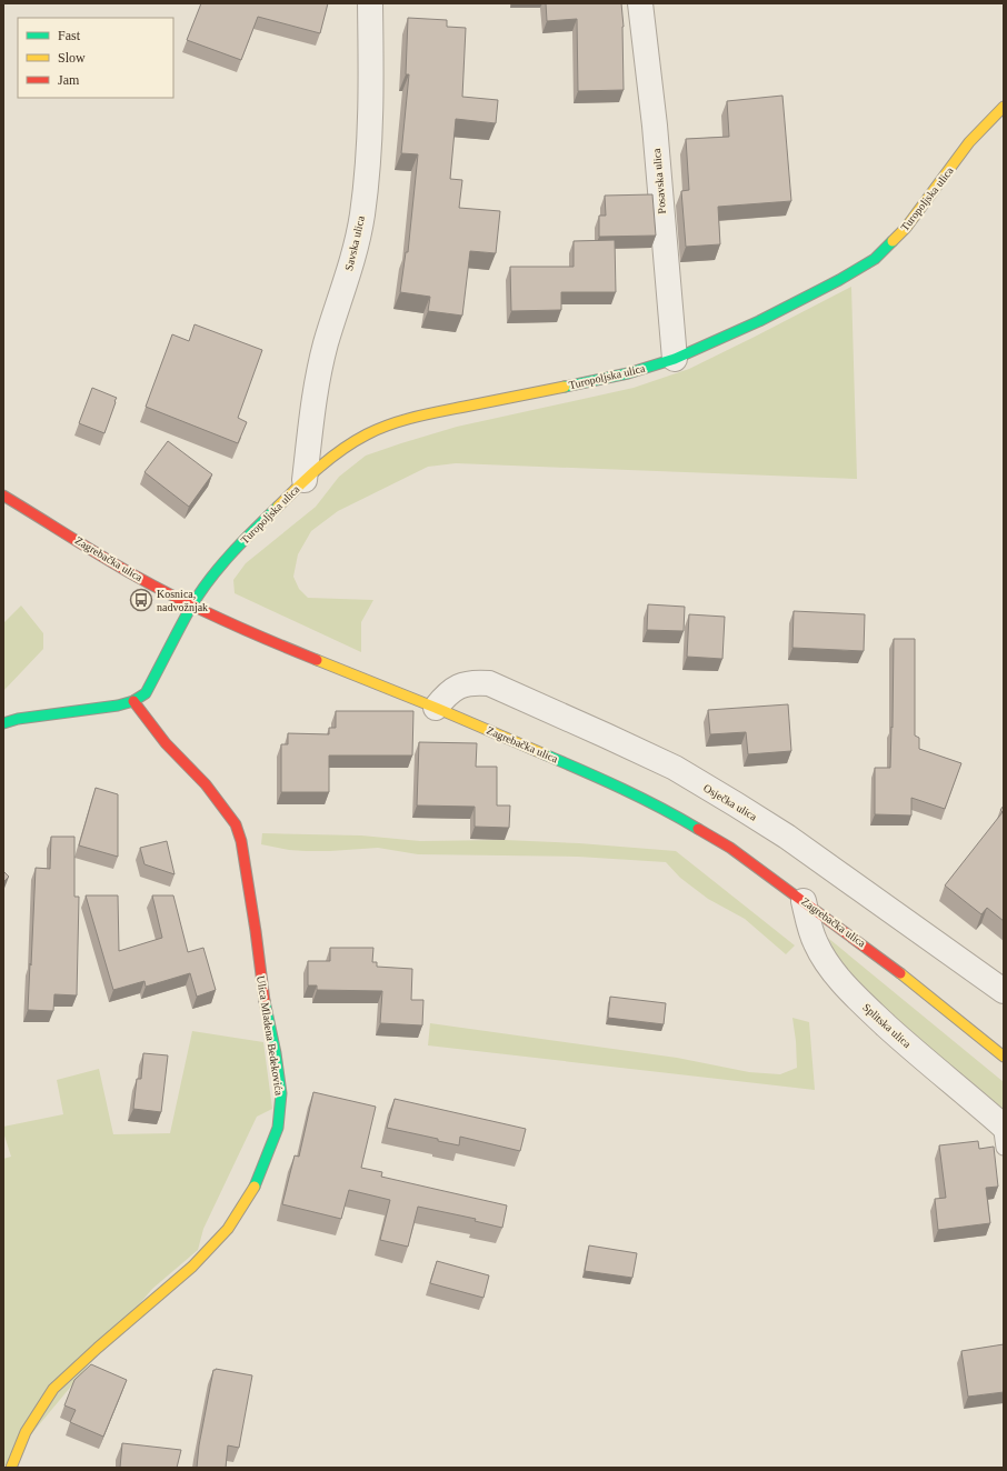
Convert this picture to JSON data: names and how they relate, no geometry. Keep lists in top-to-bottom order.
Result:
{
  "streets": {
    "street": [
      "Posavska ulica",
      "Turopoljska ulica",
      "Savska ulica",
      "Zagrebačka ulica",
      "Osječka ulica",
      "Splitska ulica",
      "Ulica Mladena Bedekovića"
    ]
  },
  "crossings": [
    ["Posavska ulica", "Turopoljska ulica"],
    ["Turopoljska ulica", "Savska ulica"],
    ["Turopoljska ulica", "Zagrebačka ulica"],
    ["Zagrebačka ulica", "Osječka ulica"],
    ["Zagrebačka ulica", "Splitska ulica"]
  ],
  "places": {
    "bus stop": ["Kosnica, nadvožnjak"]
  },
  "legend": ["Fast", "Slow", "Jam"]
}
